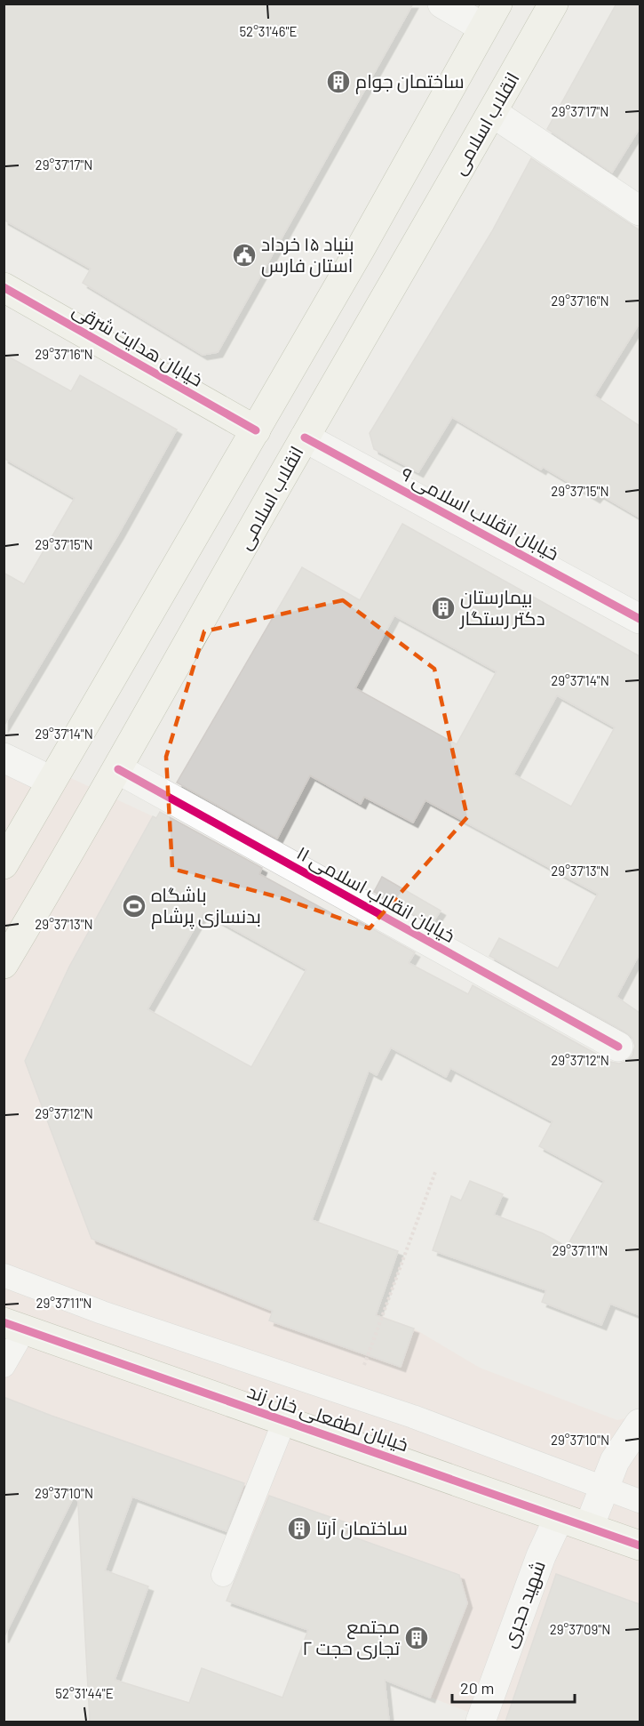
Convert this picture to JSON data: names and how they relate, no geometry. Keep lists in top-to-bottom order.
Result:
{
  "streets": {
    "main road": ["انقلاب اسلامی", "خیابان هدایت شرقی", "خیابان لطفعلی خان زند"],
    "street": ["خیابان انقلاب اسلامی ۹", "خیابان انقلاب اسلامی ۱۱", "شهید حجری"]
  },
  "crossings": [
    ["انقلاب اسلامی", "خیابان انقلاب اسلامی ۹"],
    ["انقلاب اسلامی", "خیابان انقلاب اسلامی ۱۱"],
    ["خیابان لطفعلی خان زند", "شهید حجری"]
  ],
  "places": {
    "building": [
      "ساختمان جوام",
      "بیمارستان دکتر رستگار",
      "ساختمان آرتا",
      "مجتمع تجاری حجت ۲"
    ],
    "public building": ["بنیاد ۱۵ خرداد استان فارس"],
    "sports": ["باشگاه بدنسازی پرشام"]
  },
  "scale_bar": "20 m",
  "coordinates": [
    "52°31'46\"E",
    "29°37'17\"N",
    "29°37'16\"N",
    "29°37'15\"N",
    "29°37'14\"N",
    "29°37'13\"N",
    "29°37'12\"N",
    "29°37'11\"N",
    "29°37'10\"N",
    "29°37'09\"N",
    "52°31'44\"E"
  ]
}
